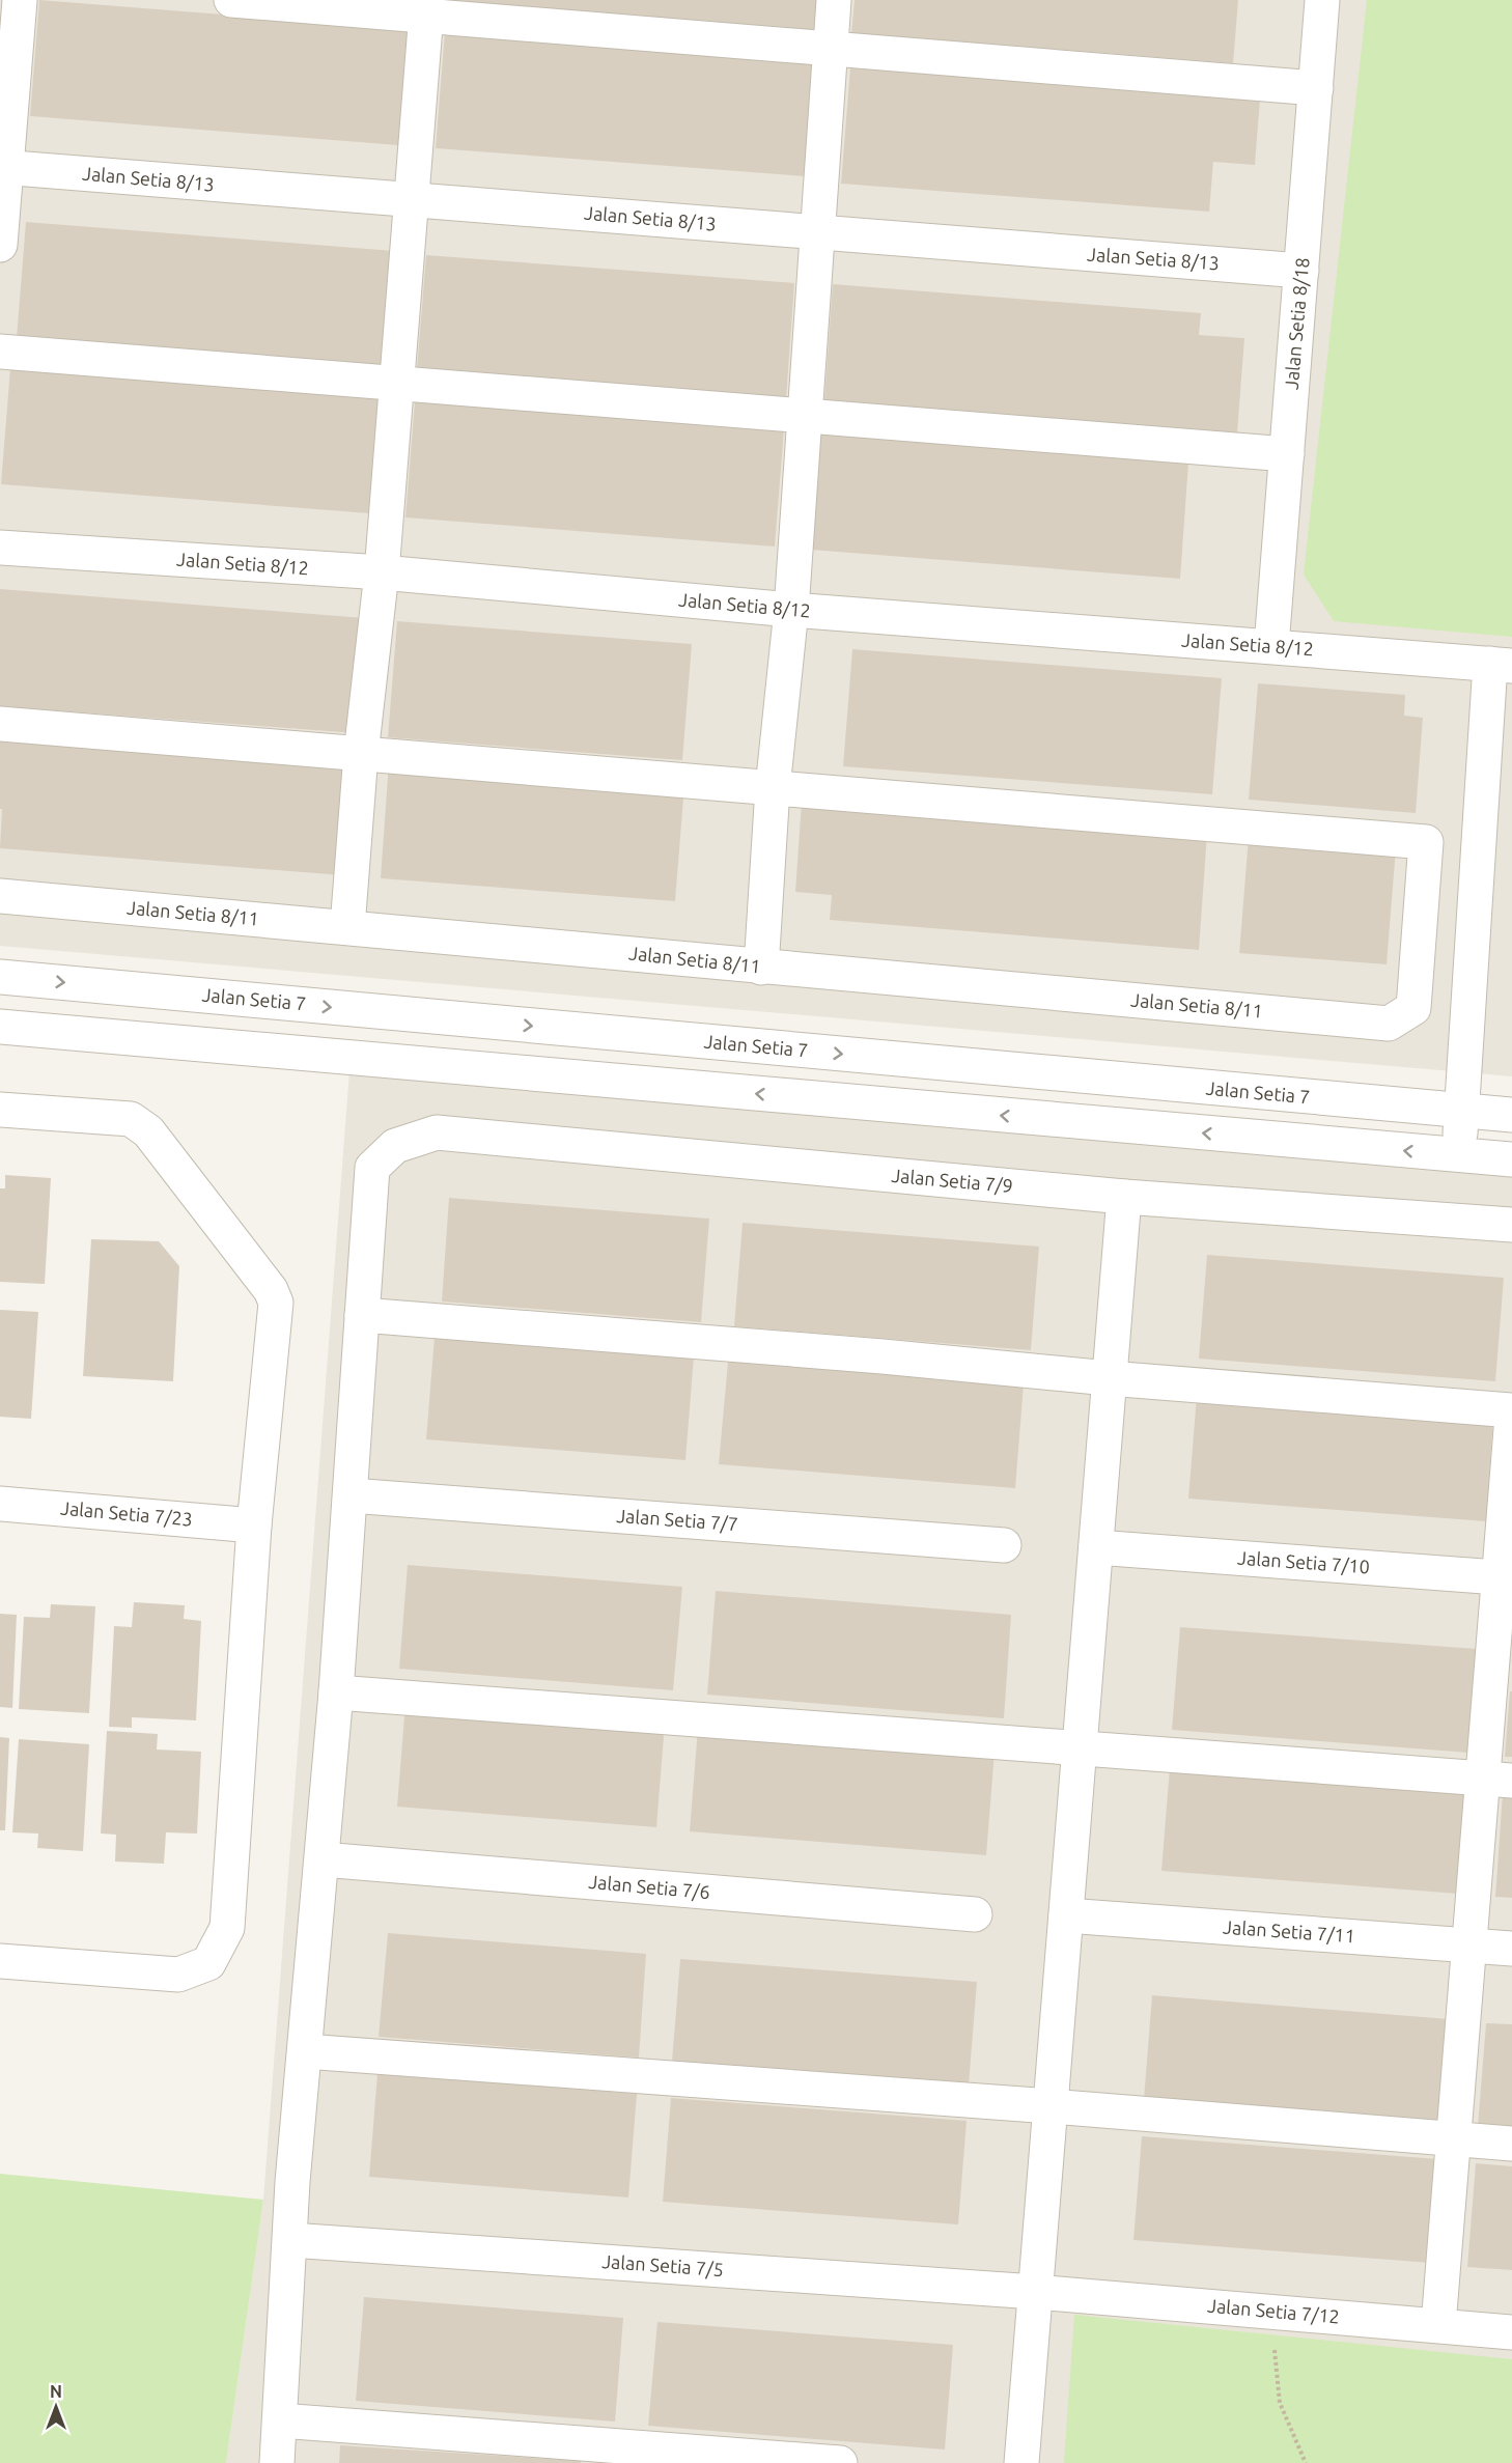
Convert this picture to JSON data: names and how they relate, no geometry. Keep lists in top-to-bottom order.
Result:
{
  "streets": {
    "street": [
      "Jalan Setia 8/13",
      "Jalan Setia 8/18",
      "Jalan Setia 8/12",
      "Jalan Setia 8/11",
      "Jalan Setia 7",
      "Jalan Setia 7/9",
      "Jalan Setia 7/23",
      "Jalan Setia 7/7",
      "Jalan Setia 7/10",
      "Jalan Setia 7/6",
      "Jalan Setia 7/11",
      "Jalan Setia 7/5",
      "Jalan Setia 7/12"
    ]
  },
  "crossings": [
    ["Jalan Setia 8/13", "Jalan Setia 8/18"],
    ["Jalan Setia 8/18", "Jalan Setia 8/12"],
    ["Jalan Setia 7/5", "Jalan Setia 7/12"]
  ],
  "north": "top"
}
